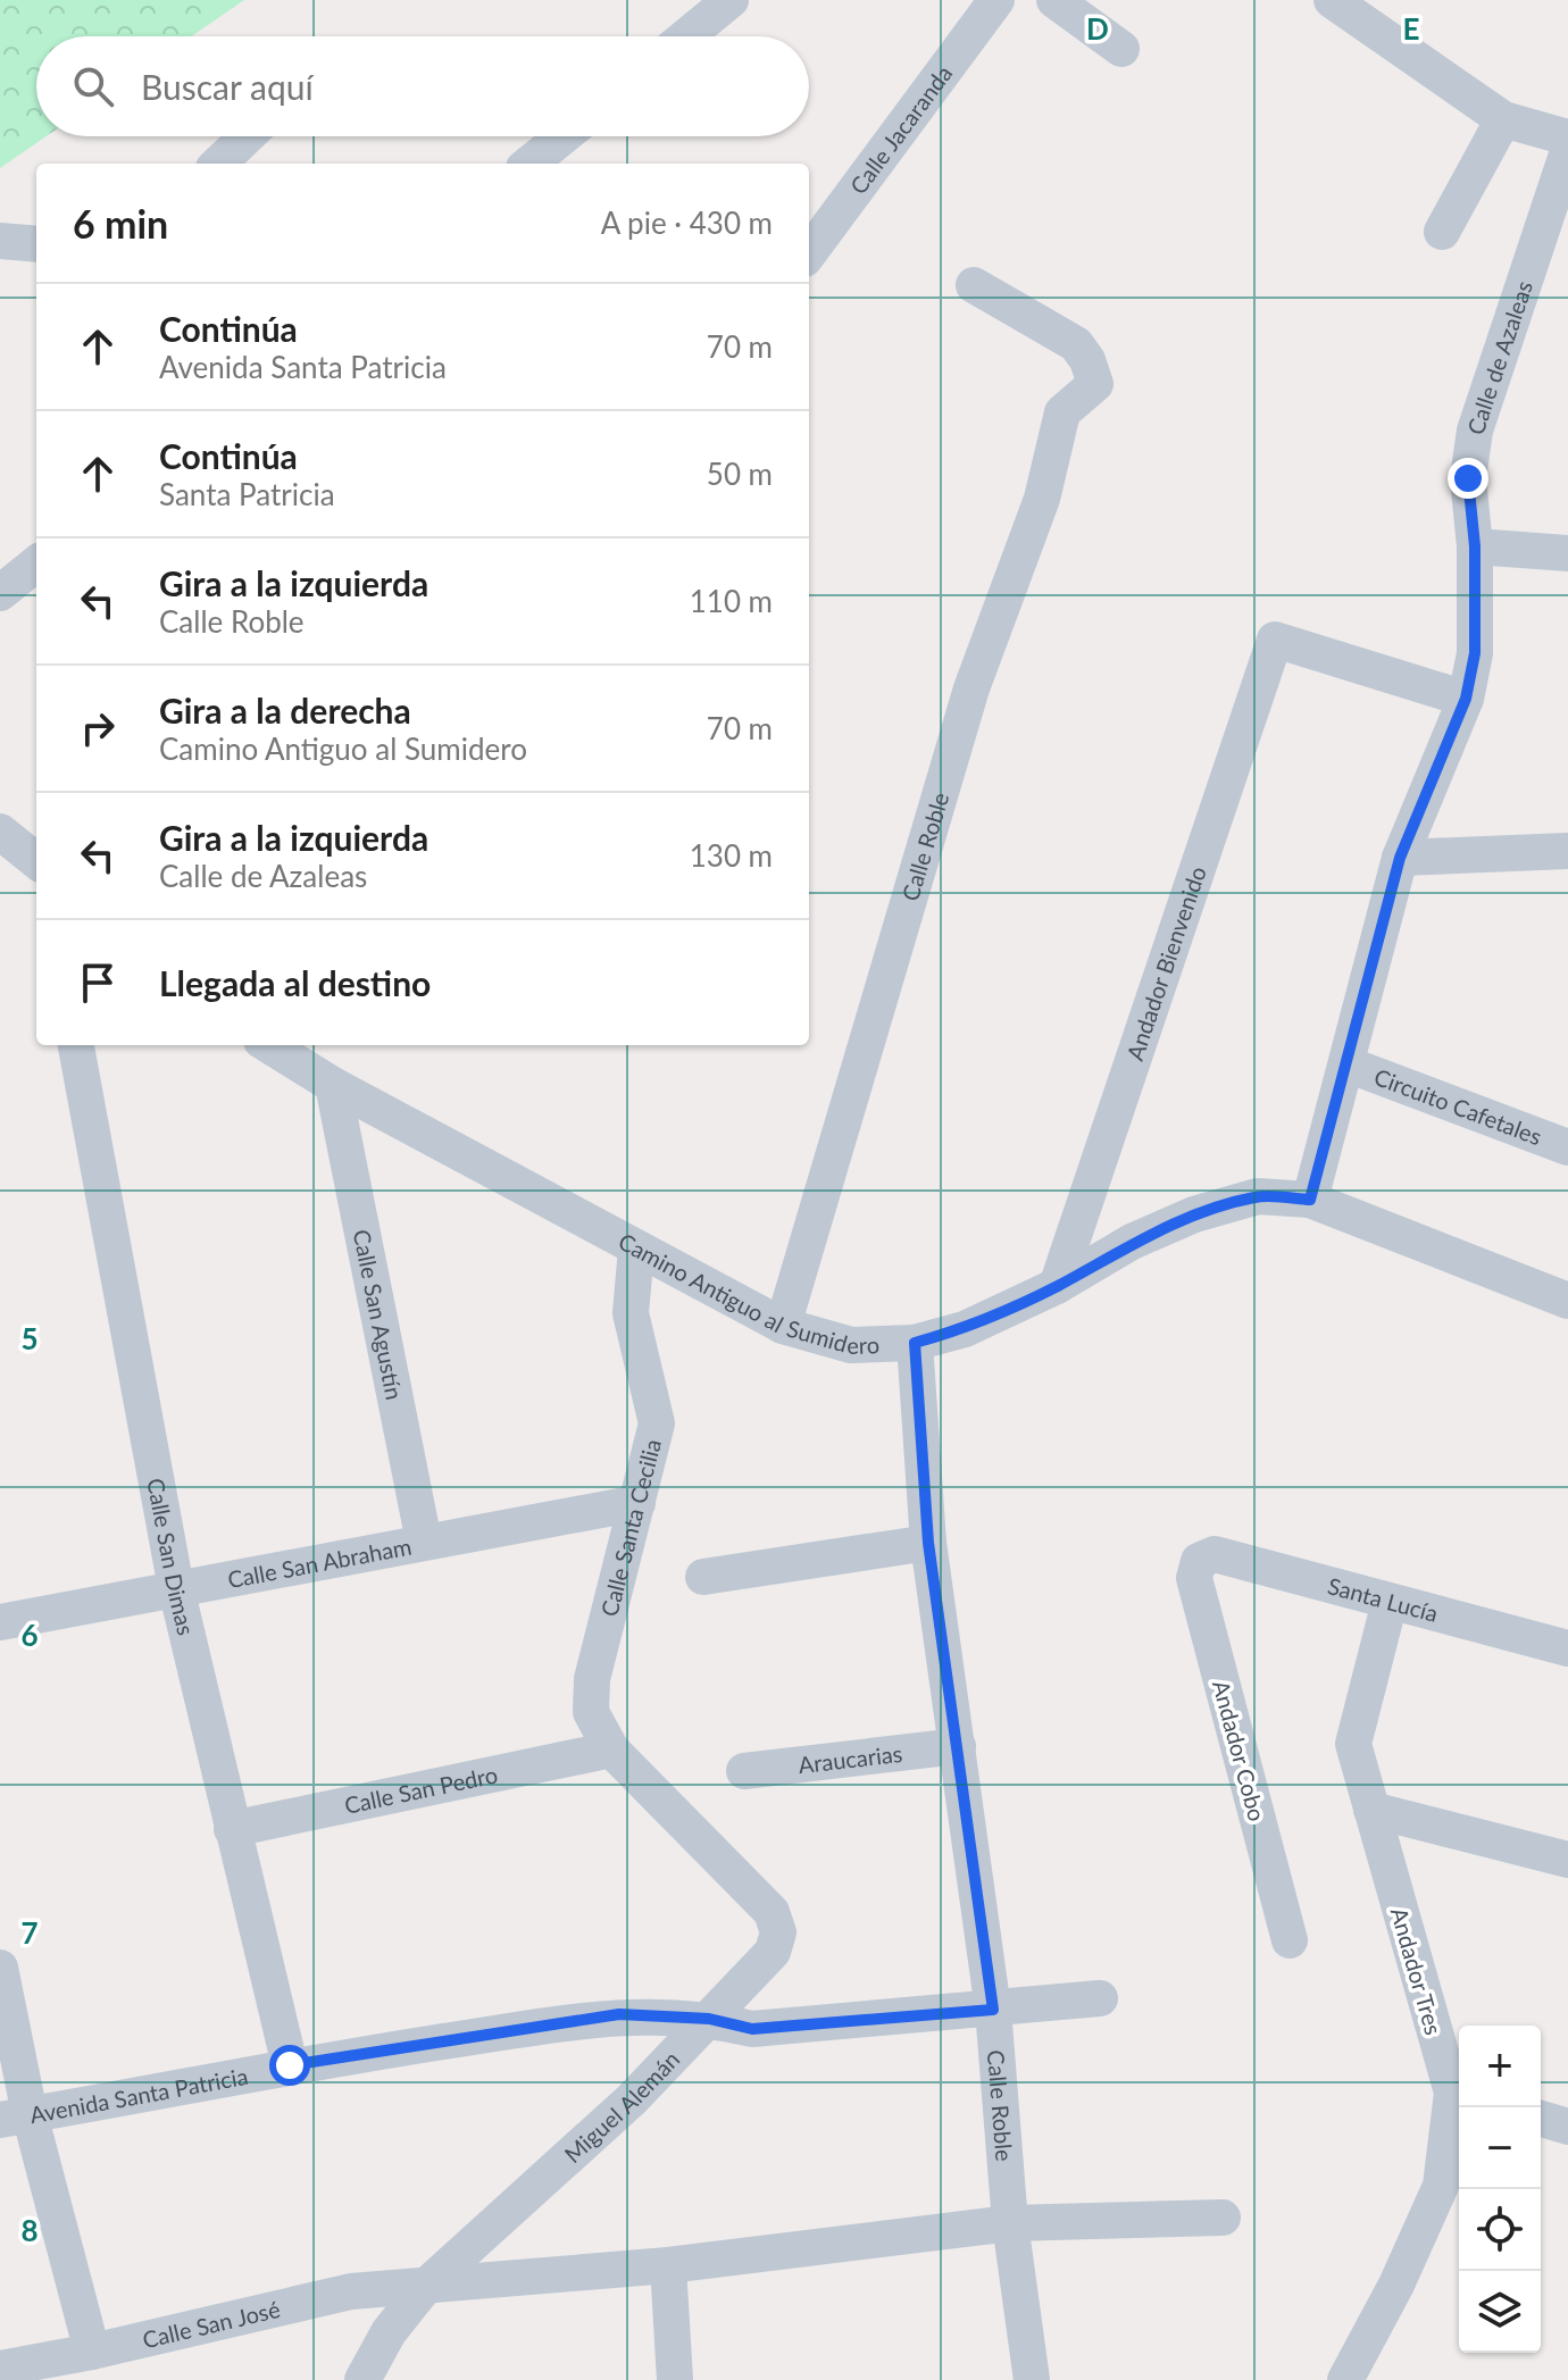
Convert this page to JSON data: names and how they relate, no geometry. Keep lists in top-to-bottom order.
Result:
{
  "streets": {
    "street": [
      "Calle Jacaranda",
      "Calle de Azaleas",
      "Calle Roble",
      "Andador Bienvenido",
      "Circuito Cafetales",
      "Camino Antiguo al Sumidero",
      "Calle San Agustín",
      "Calle Santa Cecilia",
      "Calle San Dimas",
      "Calle San Abraham",
      "Santa Lucía",
      "Andador Cobo",
      "Araucarias",
      "Calle San Pedro",
      "Andador Tres",
      "Avenida Santa Patricia",
      "Miguel Alemán",
      "Calle San José"
    ]
  },
  "crossings": [
    ["Calle de Azaleas", "Andador Bienvenido"],
    ["Calle de Azaleas", "Circuito Cafetales"],
    ["Calle de Azaleas", "Camino Antiguo al Sumidero"],
    ["Calle Roble", "Camino Antiguo al Sumidero"],
    ["Calle Roble", "Araucarias"],
    ["Calle Roble", "Avenida Santa Patricia"],
    ["Calle Roble", "Calle San José"],
    ["Andador Bienvenido", "Camino Antiguo al Sumidero"],
    ["Camino Antiguo al Sumidero", "Calle San Agustín"],
    ["Camino Antiguo al Sumidero", "Calle Santa Cecilia"],
    ["Calle San Agustín", "Calle San Abraham"],
    ["Calle Santa Cecilia", "Calle San Abraham"],
    ["Calle Santa Cecilia", "Calle San Pedro"],
    ["Calle Santa Cecilia", "Miguel Alemán"],
    ["Calle San Dimas", "Calle San Abraham"],
    ["Calle San Dimas", "Calle San Pedro"],
    ["Calle San Dimas", "Avenida Santa Patricia"],
    ["Santa Lucía", "Andador Cobo"],
    ["Santa Lucía", "Andador Tres"],
    ["Calle San Pedro", "Miguel Alemán"],
    ["Avenida Santa Patricia", "Miguel Alemán"],
    ["Miguel Alemán", "Calle San José"]
  ],
  "page": {
    "search": "Buscar aquí",
    "heading": ["6 min", "A pie · 430 m"],
    "list": [
      ["Continúa", "Avenida Santa Patricia", "70 m"],
      ["Continúa", "Santa Patricia", "50 m"],
      ["Gira a la izquierda", "Calle Roble", "110 m"],
      ["Gira a la derecha", "Camino Antiguo al Sumidero", "70 m"],
      ["Gira a la izquierda", "Calle de Azaleas", "130 m"],
      "Llegada al destino"
    ],
    "map_buttons": ["+", "−"]
  },
  "grid": {
    "columns": ["D", "E"],
    "rows": [
      "5",
      "6",
      "7",
      "8"
    ]
  }
}
